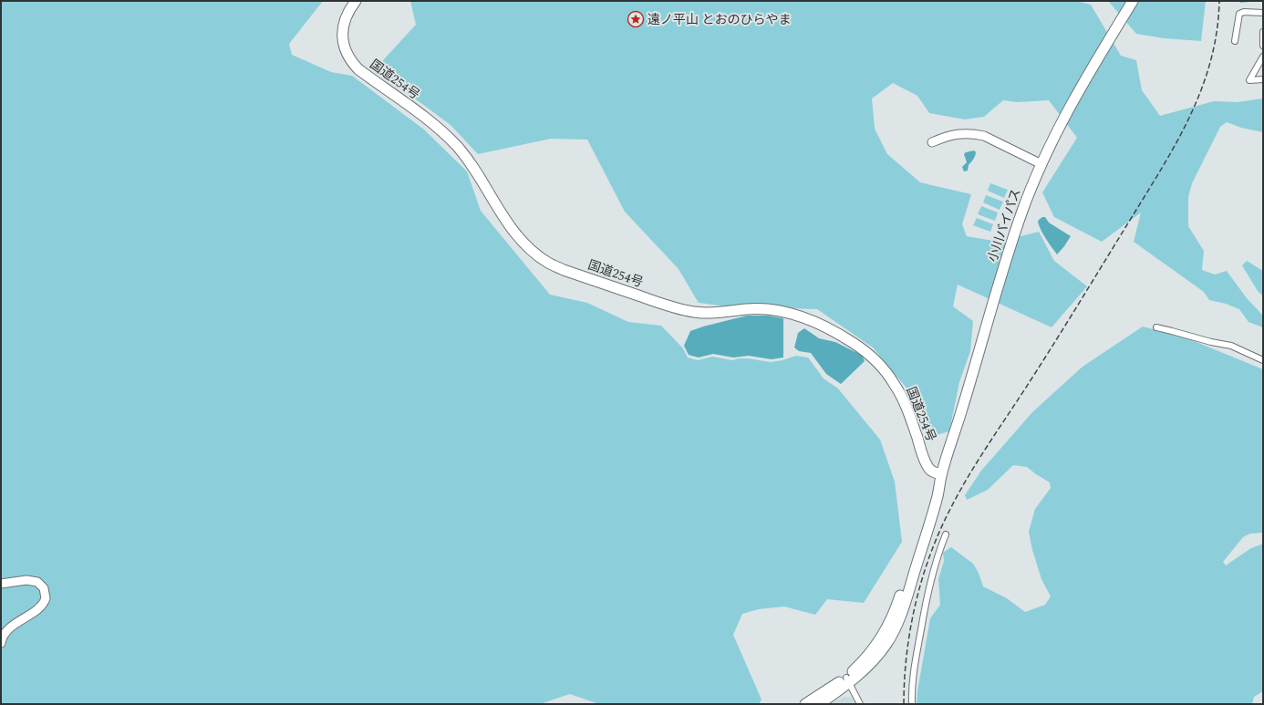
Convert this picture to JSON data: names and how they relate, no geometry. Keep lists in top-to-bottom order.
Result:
{
  "streets": {
    "highway": ["国道254号", "小川バイパス"]
  },
  "crossings": [
    ["国道254号", "小川バイパス"]
  ],
  "places": {
    "place": ["遠ノ平山 とおのひらやま"]
  }
}
